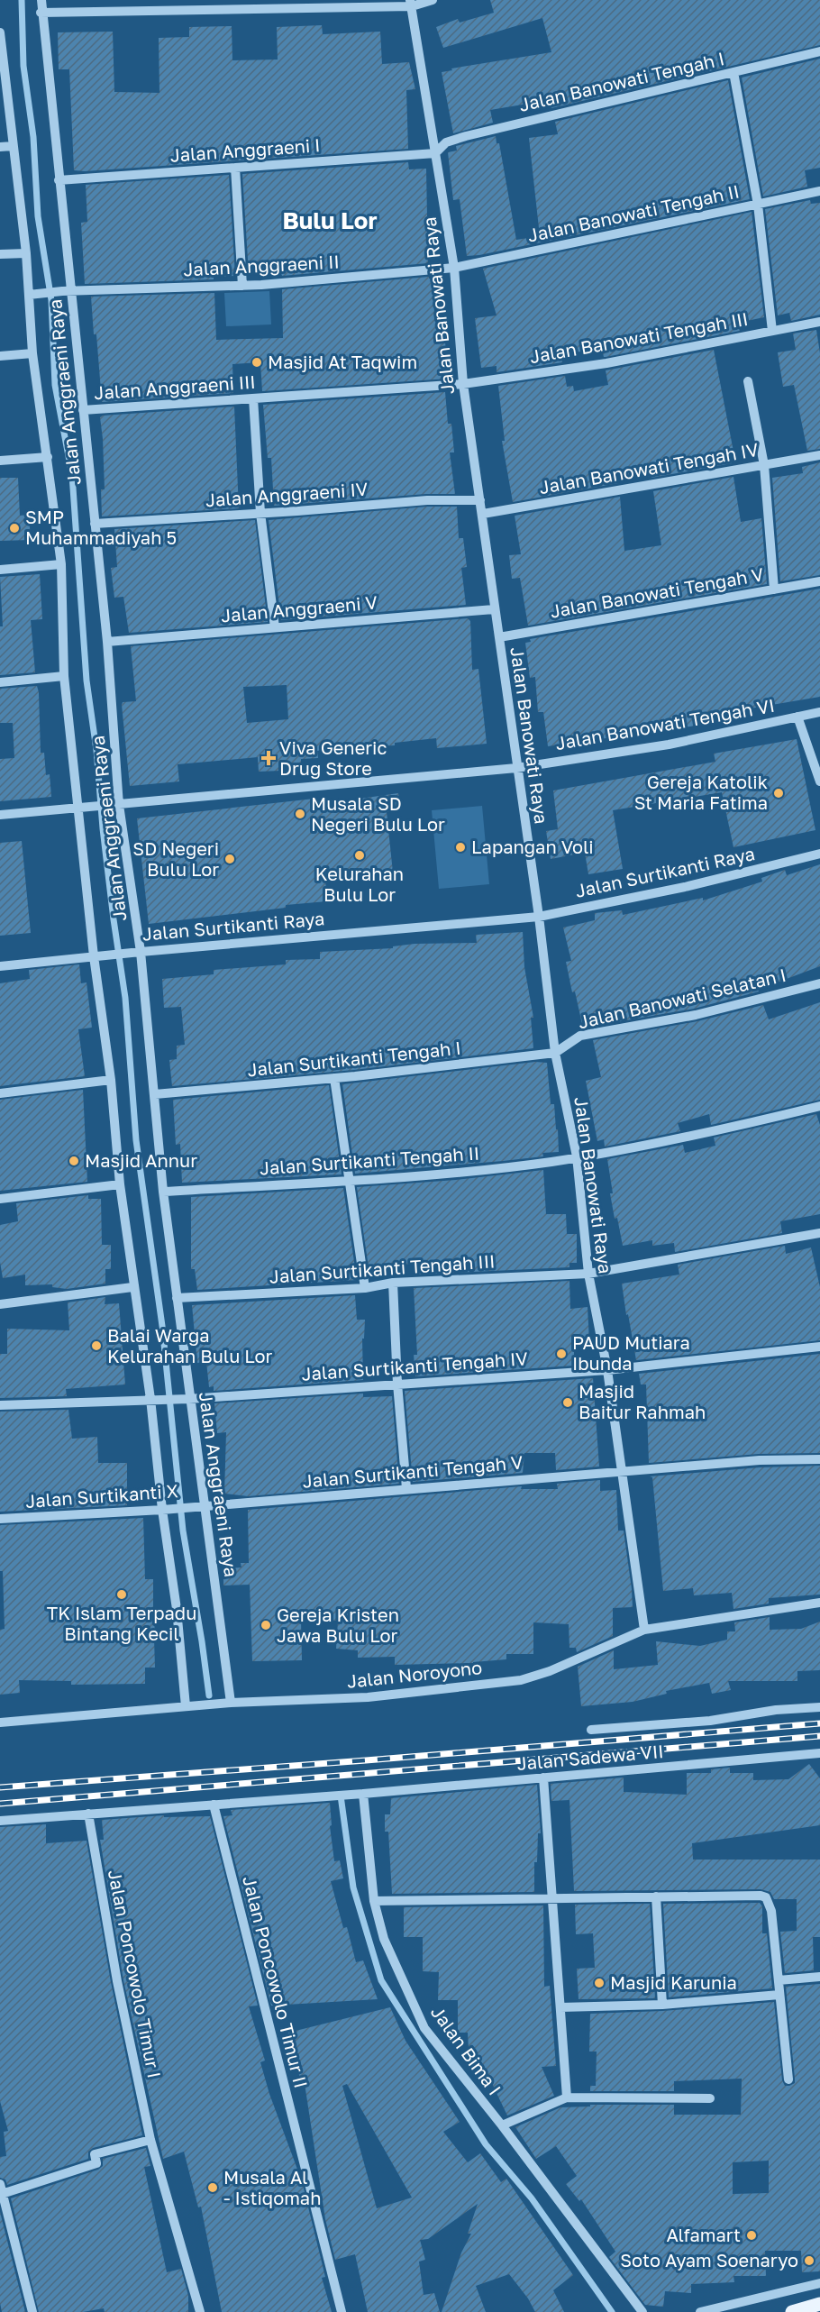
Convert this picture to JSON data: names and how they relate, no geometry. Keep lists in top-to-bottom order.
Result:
{
  "streets": {
    "street": [
      "Jalan Banowati Tengah I",
      "Jalan Anggraeni I",
      "Jalan Banowati Tengah II",
      "Jalan Anggraeni II",
      "Jalan Banowati Raya",
      "Jalan Banowati Tengah III",
      "Jalan Anggraeni III",
      "Jalan Anggraeni Raya",
      "Jalan Banowati Tengah IV",
      "Jalan Anggraeni IV",
      "Jalan Banowati Tengah V",
      "Jalan Anggraeni V",
      "Jalan Banowati Tengah VI",
      "Jalan Surtikanti Raya",
      "Jalan Banowati Selatan I",
      "Jalan Surtikanti Tengah I",
      "Jalan Surtikanti Tengah II",
      "Jalan Surtikanti Tengah III",
      "Jalan Surtikanti Tengah IV",
      "Jalan Surtikanti Tengah V",
      "Jalan Surtikanti X",
      "Jalan Noroyono",
      "Jalan Sadewa VII",
      "Jalan Poncowolo Timur I",
      "Jalan Poncowolo Timur II",
      "Jalan Bima I"
    ]
  },
  "crossings": [
    ["Jalan Banowati Tengah I", "Jalan Anggraeni I"],
    ["Jalan Banowati Tengah I", "Jalan Banowati Raya"],
    ["Jalan Anggraeni I", "Jalan Banowati Raya"],
    ["Jalan Anggraeni I", "Jalan Anggraeni Raya"],
    ["Jalan Banowati Tengah II", "Jalan Anggraeni II"],
    ["Jalan Banowati Tengah II", "Jalan Banowati Raya"],
    ["Jalan Anggraeni II", "Jalan Banowati Raya"],
    ["Jalan Anggraeni II", "Jalan Anggraeni Raya"],
    ["Jalan Banowati Raya", "Jalan Banowati Tengah III"],
    ["Jalan Banowati Raya", "Jalan Anggraeni III"],
    ["Jalan Banowati Raya", "Jalan Banowati Tengah IV"],
    ["Jalan Banowati Raya", "Jalan Anggraeni IV"],
    ["Jalan Banowati Raya", "Jalan Banowati Tengah V"],
    ["Jalan Banowati Raya", "Jalan Anggraeni V"],
    ["Jalan Banowati Raya", "Jalan Banowati Tengah VI"],
    ["Jalan Banowati Raya", "Jalan Surtikanti Raya"],
    ["Jalan Banowati Raya", "Jalan Banowati Selatan I"],
    ["Jalan Banowati Raya", "Jalan Surtikanti Tengah I"],
    ["Jalan Banowati Raya", "Jalan Surtikanti Tengah II"],
    ["Jalan Banowati Raya", "Jalan Surtikanti Tengah III"],
    ["Jalan Banowati Raya", "Jalan Surtikanti Tengah IV"],
    ["Jalan Banowati Raya", "Jalan Surtikanti Tengah V"],
    ["Jalan Banowati Raya", "Jalan Noroyono"],
    ["Jalan Banowati Tengah III", "Jalan Anggraeni III"],
    ["Jalan Anggraeni III", "Jalan Anggraeni Raya"],
    ["Jalan Anggraeni Raya", "Jalan Anggraeni IV"],
    ["Jalan Anggraeni Raya", "Jalan Anggraeni V"],
    ["Jalan Anggraeni Raya", "Jalan Surtikanti Raya"],
    ["Jalan Anggraeni Raya", "Jalan Surtikanti Tengah I"],
    ["Jalan Anggraeni Raya", "Jalan Surtikanti Tengah II"],
    ["Jalan Anggraeni Raya", "Jalan Surtikanti Tengah III"],
    ["Jalan Anggraeni Raya", "Jalan Surtikanti Tengah IV"],
    ["Jalan Anggraeni Raya", "Jalan Surtikanti Tengah V"],
    ["Jalan Anggraeni Raya", "Jalan Surtikanti X"],
    ["Jalan Anggraeni Raya", "Jalan Noroyono"],
    ["Jalan Banowati Selatan I", "Jalan Surtikanti Tengah I"],
    ["Jalan Surtikanti Tengah V", "Jalan Surtikanti X"],
    ["Jalan Sadewa VII", "Jalan Bima I"]
  ],
  "districts": ["Bulu Lor"],
  "places": {
    "other": [
      "Masjid At Taqwim",
      "SMP Muhammadiyah 5",
      "Gereja Katolik St Maria Fatima",
      "Musala SD Negeri Bulu Lor",
      "Lapangan Voli",
      "Kelurahan Bulu Lor",
      "SD Negeri Bulu Lor",
      "Masjid Annur",
      "Balai Warga Kelurahan Bulu Lor",
      "PAUD Mutiara Ibunda",
      "Masjid Baitur Rahmah",
      "TK Islam Terpadu Bintang Kecil",
      "Gereja Kristen Jawa Bulu Lor",
      "Masjid Karunia",
      "Musala Al - Istiqomah",
      "Alfamart",
      "Soto Ayam Soenaryo"
    ],
    "health": ["Viva Generic Drug Store"]
  }
}
